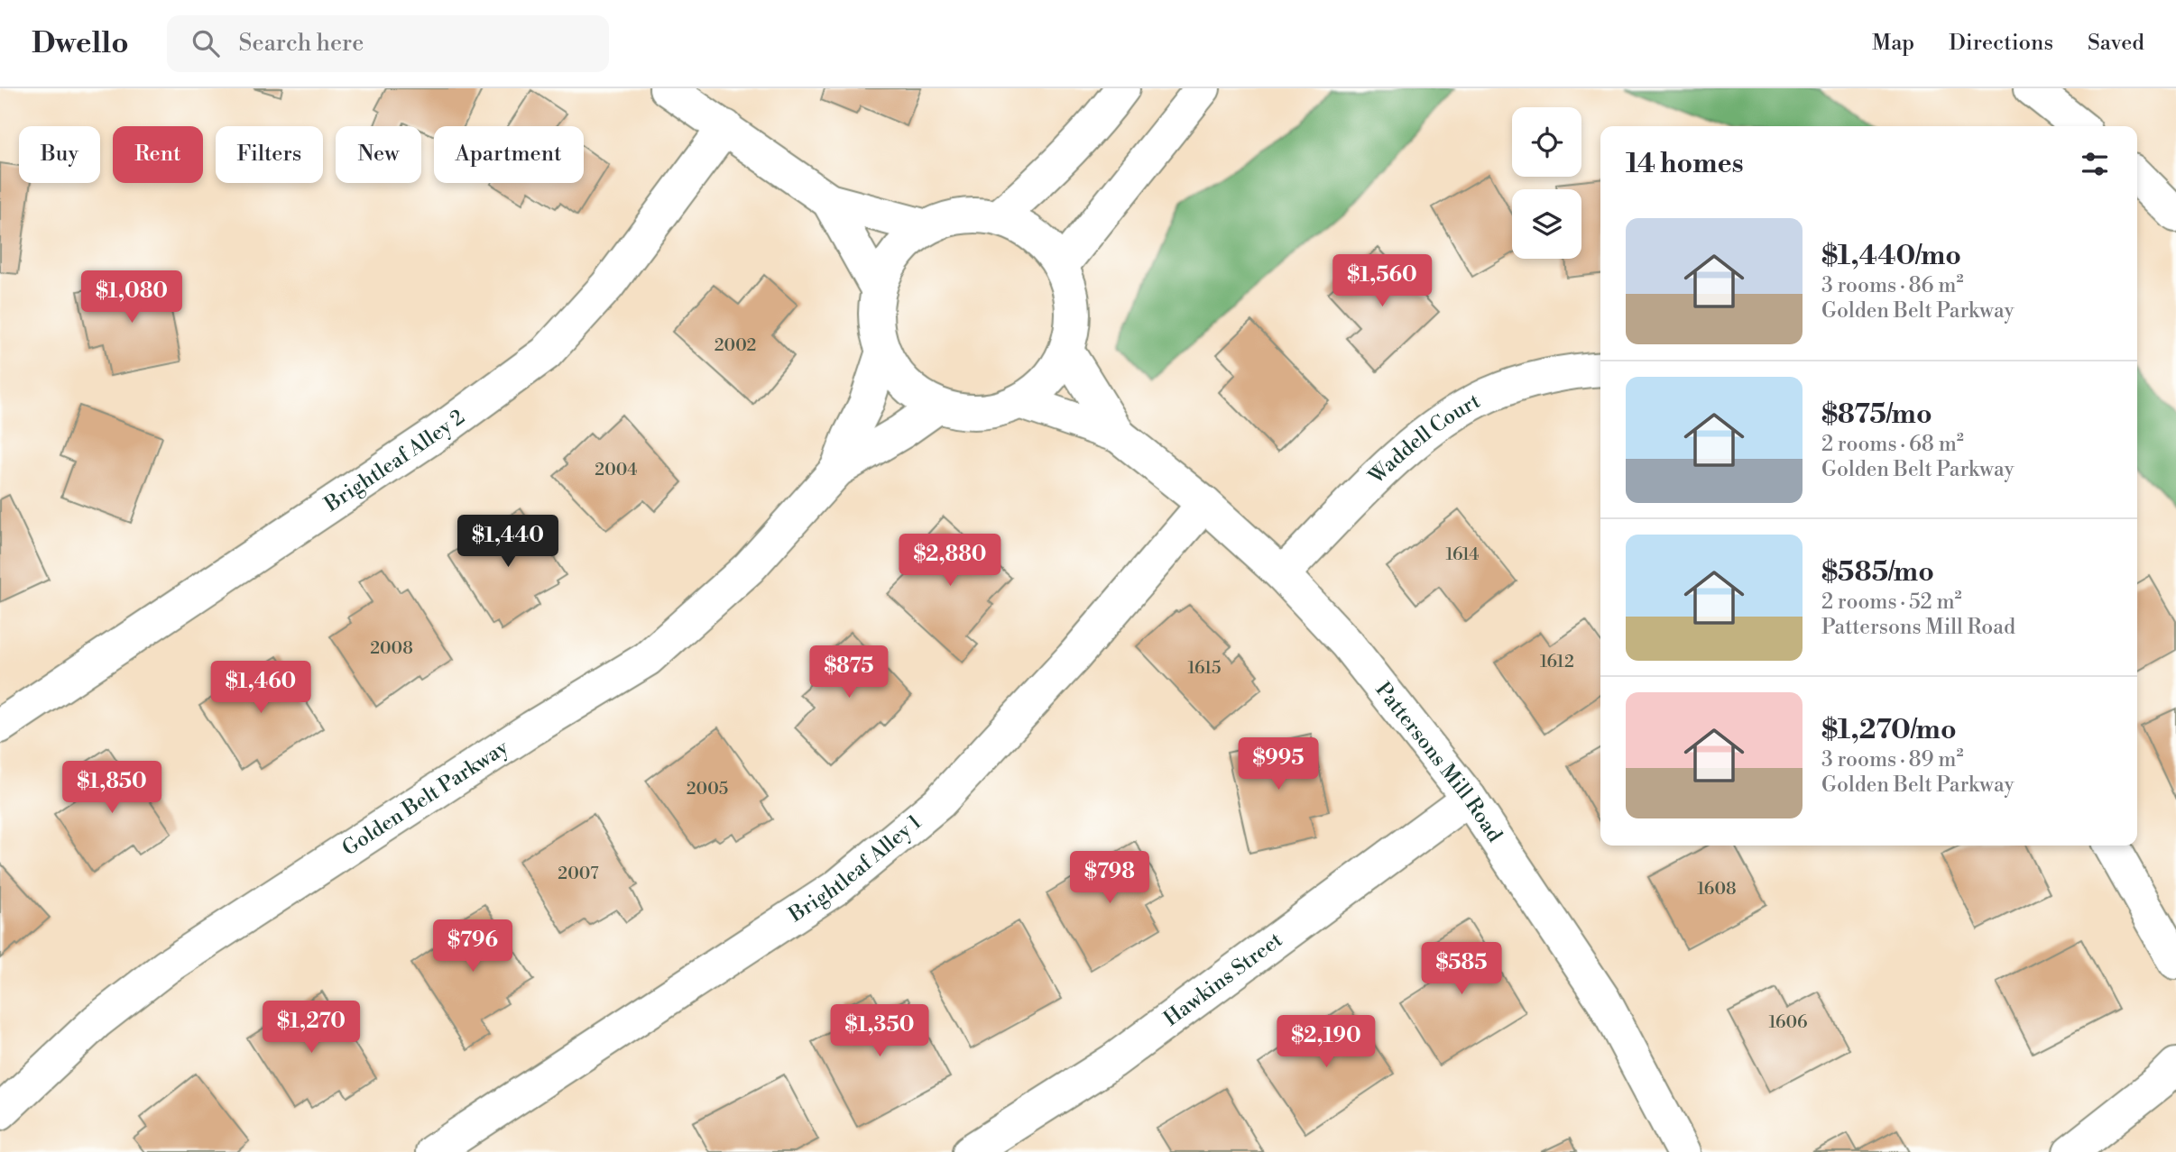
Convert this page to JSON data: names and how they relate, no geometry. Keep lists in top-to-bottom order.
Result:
{
  "streets": {
    "street": [
      "Waddell Court",
      "Brightleaf Alley 2",
      "Pattersons Mill Road",
      "Golden Belt Parkway",
      "Brightleaf Alley 1",
      "Hawkins Street"
    ]
  },
  "crossings": [
    ["Waddell Court", "Pattersons Mill Road"],
    ["Pattersons Mill Road", "Golden Belt Parkway"],
    ["Pattersons Mill Road", "Brightleaf Alley 1"],
    ["Pattersons Mill Road", "Hawkins Street"]
  ],
  "house_numbers": [
    "2002",
    "2004",
    "1614",
    "2008",
    "1612",
    "1615",
    "2005",
    "2007",
    "1608",
    "1606"
  ],
  "page": {
    "header": "Dwello",
    "search": "Search here",
    "nav": ["Map", "Directions", "Saved"],
    "chip": [
      "Buy",
      "Rent",
      "Filters",
      "New",
      "Apartment"
    ],
    "heading": "14 homes",
    "list": [
      {
        "name": "$1,440/mo",
        "note": "3 rooms · 86 m² · Golden Belt Parkway"
      },
      {
        "name": "$875/mo",
        "note": "2 rooms · 68 m² · Golden Belt Parkway"
      },
      {
        "name": "$585/mo",
        "note": "2 rooms · 52 m² · Pattersons Mill Road"
      },
      {
        "name": "$1,270/mo",
        "note": "3 rooms · 89 m² · Golden Belt Parkway"
      }
    ],
    "price": [
      "$1,560",
      "$1,080",
      "$1,440",
      "$2,880",
      "$875",
      "$1,460",
      "$995",
      "$1,850",
      "$798",
      "$796",
      "$585",
      "$1,270",
      "$1,350",
      "$2,190"
    ]
  }
}
